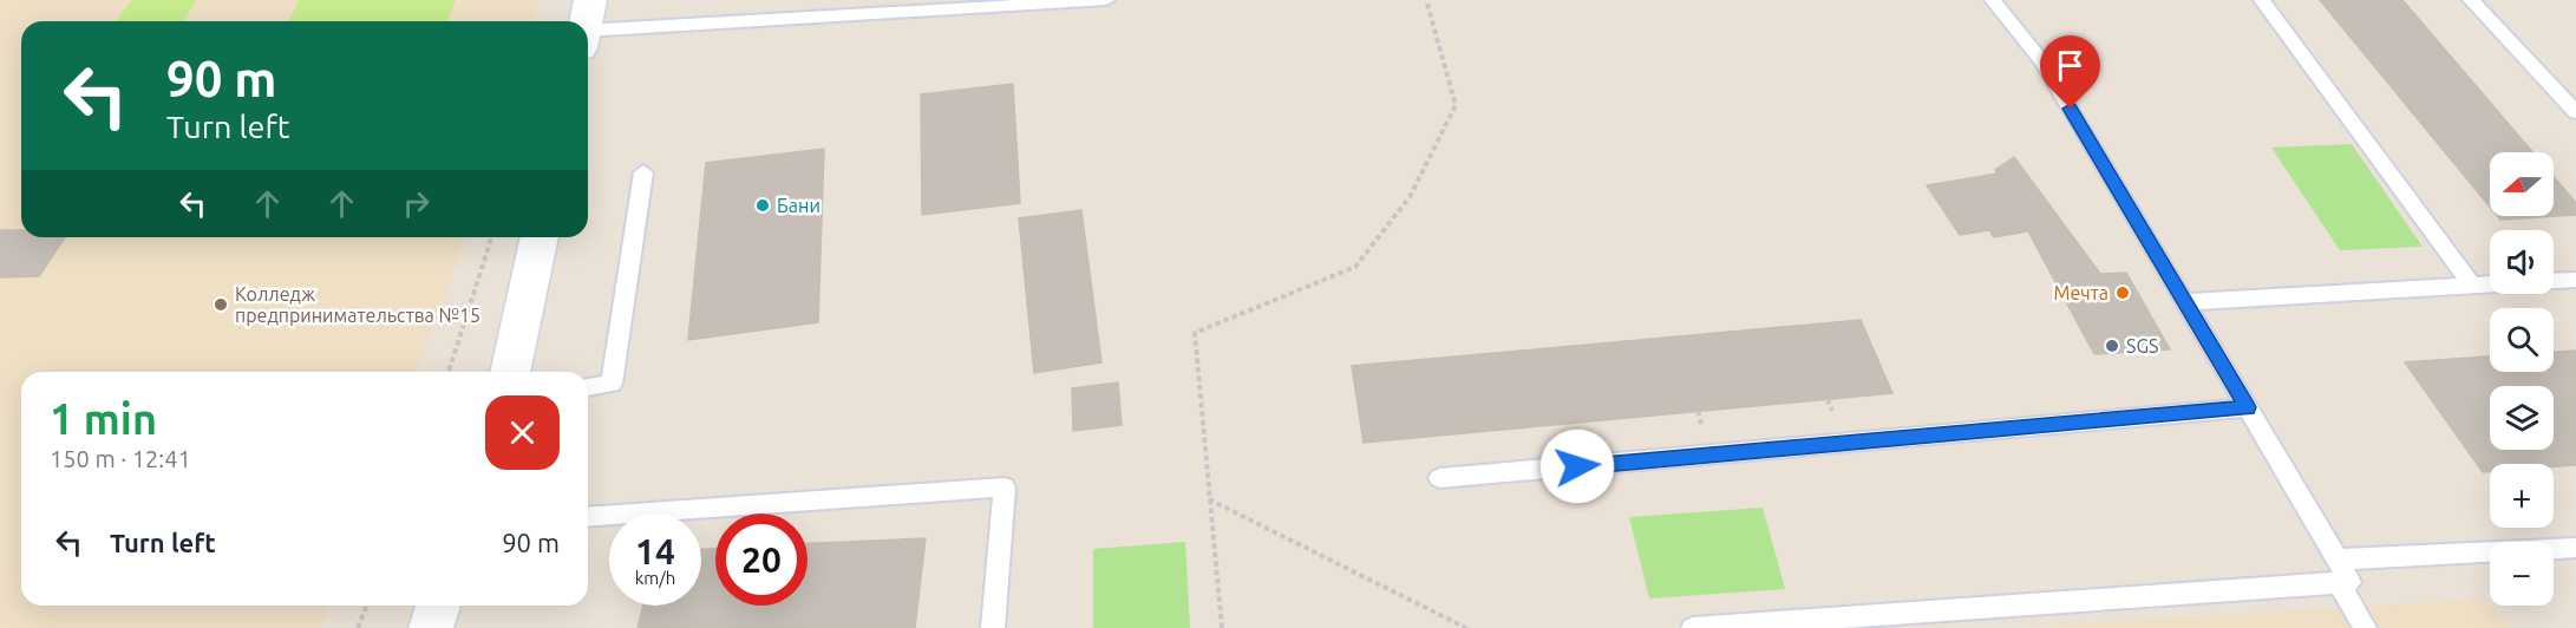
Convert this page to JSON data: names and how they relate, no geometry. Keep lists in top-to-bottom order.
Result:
{
  "places": [
    "Бани",
    "Мечта",
    "Колледж предпринимательства №15",
    "SGS"
  ],
  "north": "left",
  "page": {
    "turn": ["90 m", "Turn left"],
    "map_buttons": ["+", "−"],
    "heading": ["1 min", "150 m · 12:41"],
    "list": [
      {
        "name": "Turn left",
        "value": "90 m"
      }
    ],
    "speed": "14 km/h",
    "limit": "20"
  }
}
